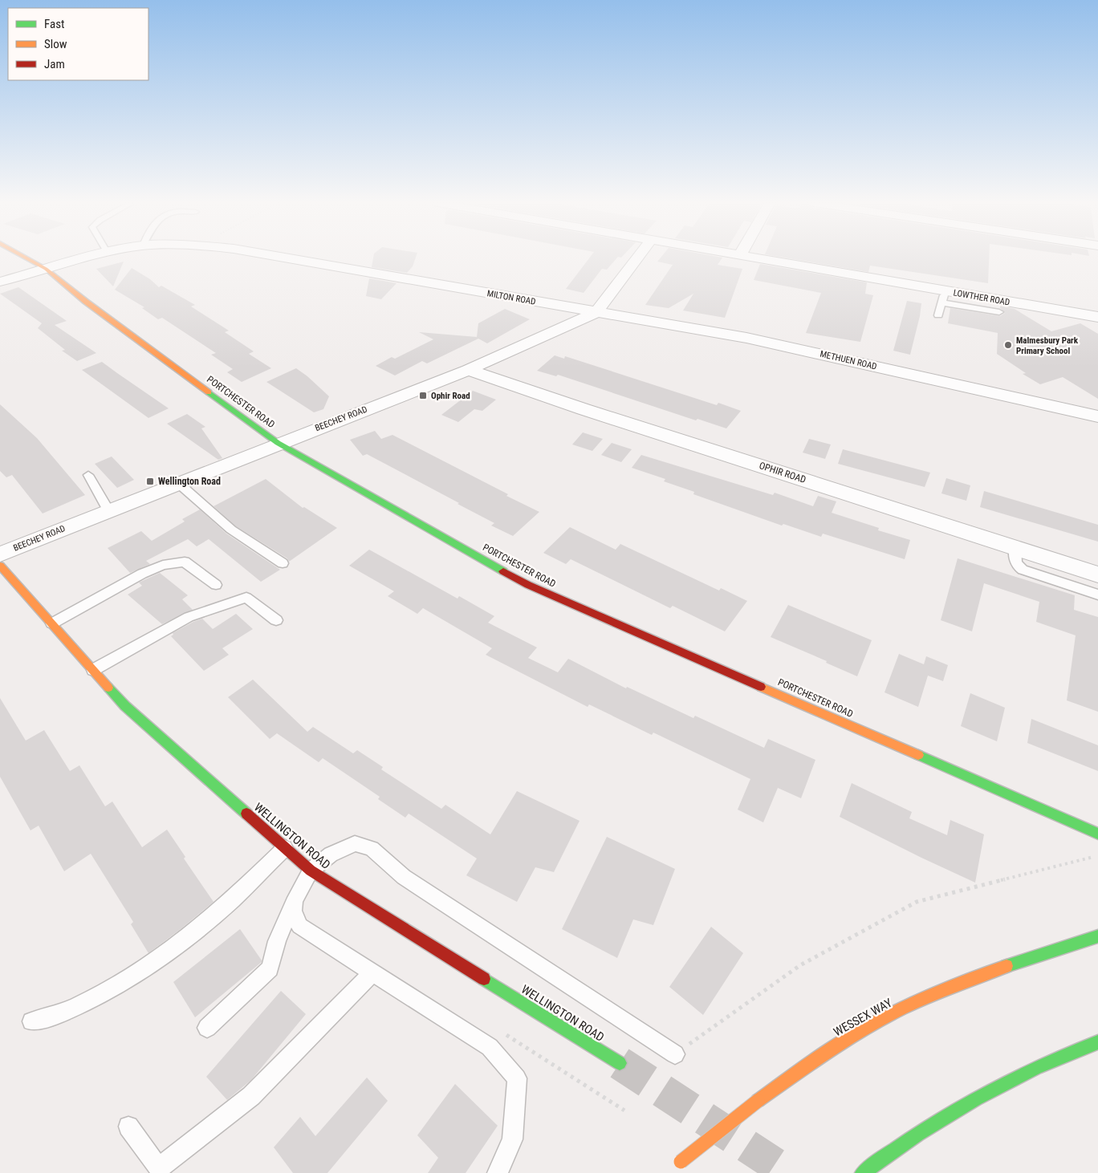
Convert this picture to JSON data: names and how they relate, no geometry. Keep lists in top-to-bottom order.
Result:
{
  "streets": {
    "main road": ["PORTCHESTER ROAD", "WELLINGTON ROAD", "WESSEX WAY"],
    "street": [
      "MILTON ROAD",
      "LOWTHER ROAD",
      "METHUEN ROAD",
      "BEECHEY ROAD",
      "OPHIR ROAD"
    ]
  },
  "crossings": [
    ["MILTON ROAD", "METHUEN ROAD"],
    ["MILTON ROAD", "PORTCHESTER ROAD"],
    ["MILTON ROAD", "BEECHEY ROAD"],
    ["METHUEN ROAD", "BEECHEY ROAD"],
    ["PORTCHESTER ROAD", "BEECHEY ROAD"],
    ["BEECHEY ROAD", "OPHIR ROAD"]
  ],
  "places": {
    "other": ["Malmesbury Park Primary School"],
    "transit": ["Ophir Road", "Wellington Road"]
  },
  "legend": ["Fast", "Slow", "Jam"]
}
